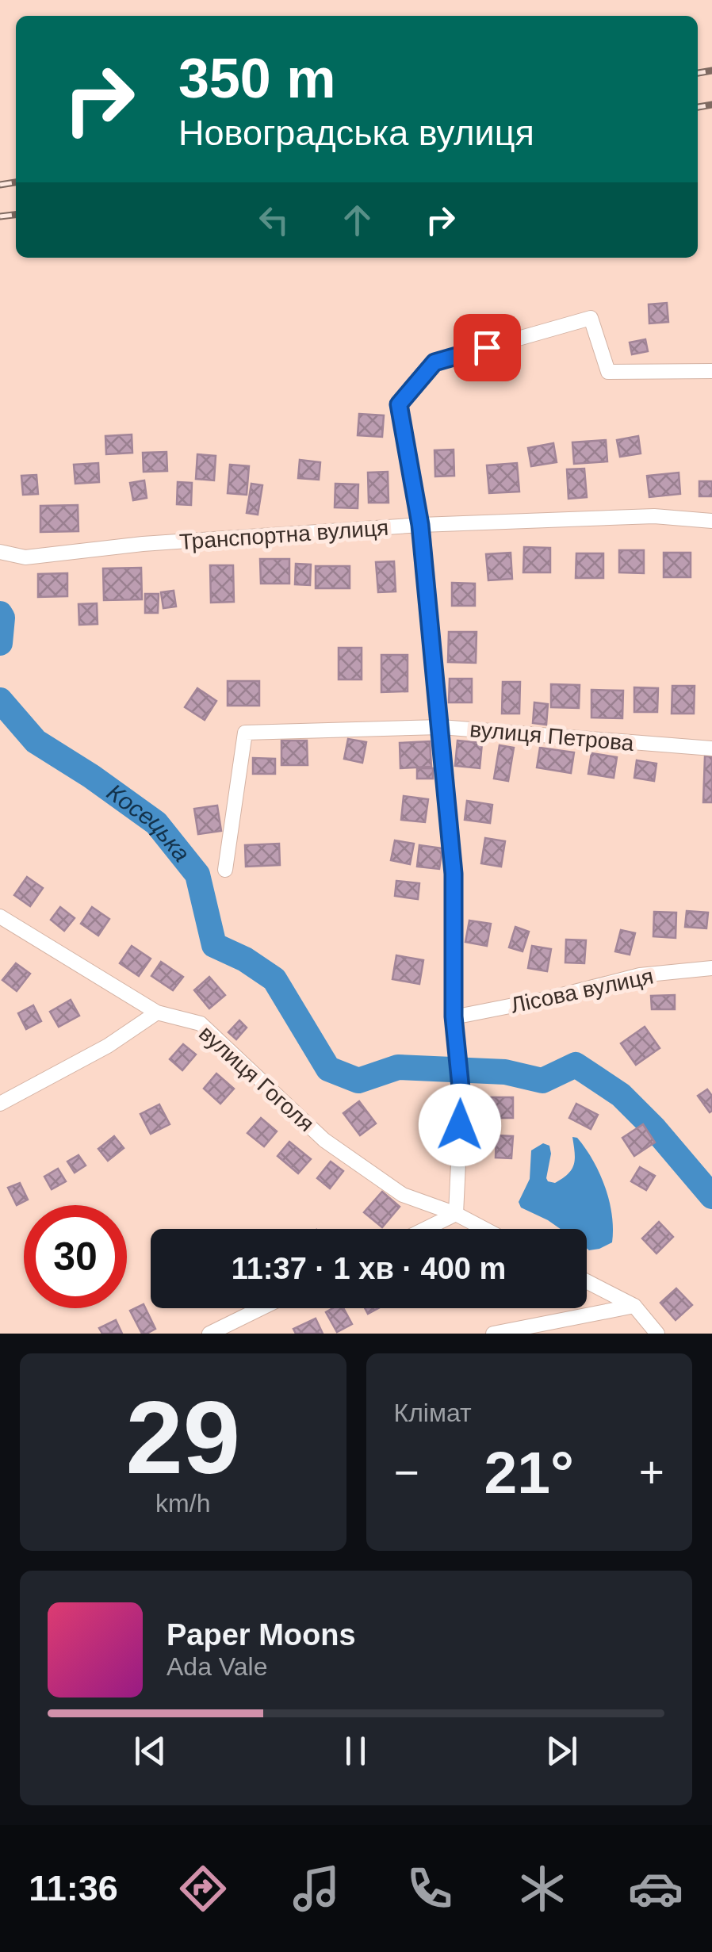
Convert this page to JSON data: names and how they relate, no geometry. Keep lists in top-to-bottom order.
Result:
{
  "streets": {
    "street": [
      "Транспортна вулиця",
      "вулиця Петрова",
      "Лісова вулиця",
      "вулиця Гоголя"
    ]
  },
  "water": ["Косецька"],
  "page": {
    "turn": ["350 m", "Новоградська вулиця"],
    "limit": "30",
    "trip": "11:37 · 1 хв · 400 m",
    "tile": [
      ["29", "km/h"],
      "Клімат"
    ],
    "heat": ["−", "21°", "+"],
    "song": ["Paper Moons", "Ada Vale"],
    "tabs": "11:36"
  }
}
